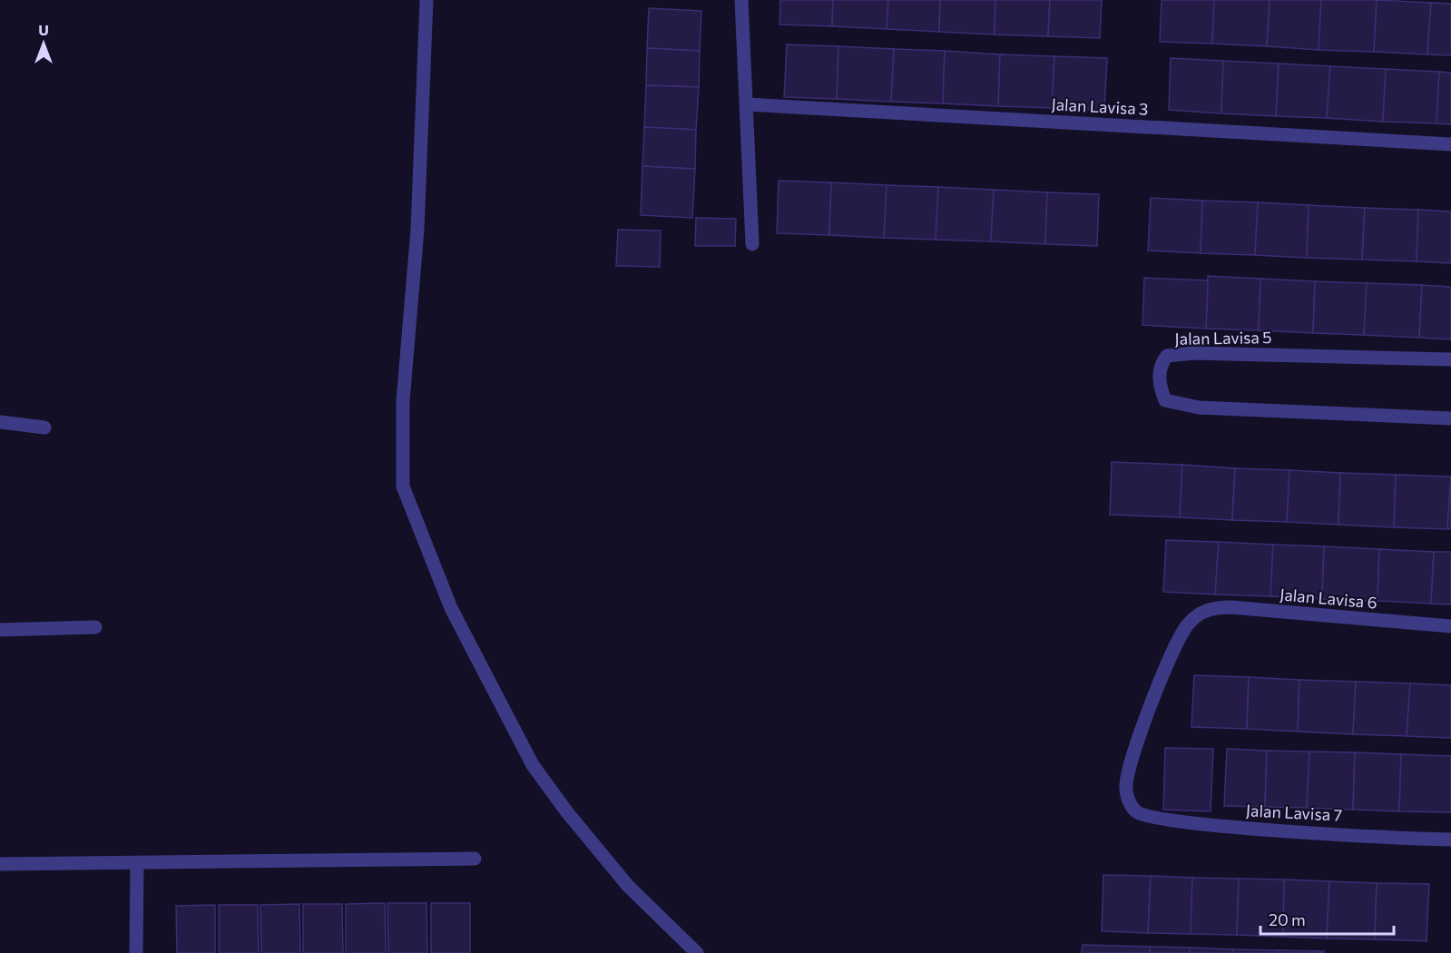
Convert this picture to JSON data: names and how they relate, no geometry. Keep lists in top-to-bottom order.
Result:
{
  "streets": {
    "street": [
      "Jalan Lavisa 3",
      "Jalan Lavisa 5",
      "Jalan Lavisa 6",
      "Jalan Lavisa 7"
    ]
  },
  "crossings": [
    ["Jalan Lavisa 6", "Jalan Lavisa 7"]
  ],
  "scale_bar": "20 m",
  "north": "top"
}
